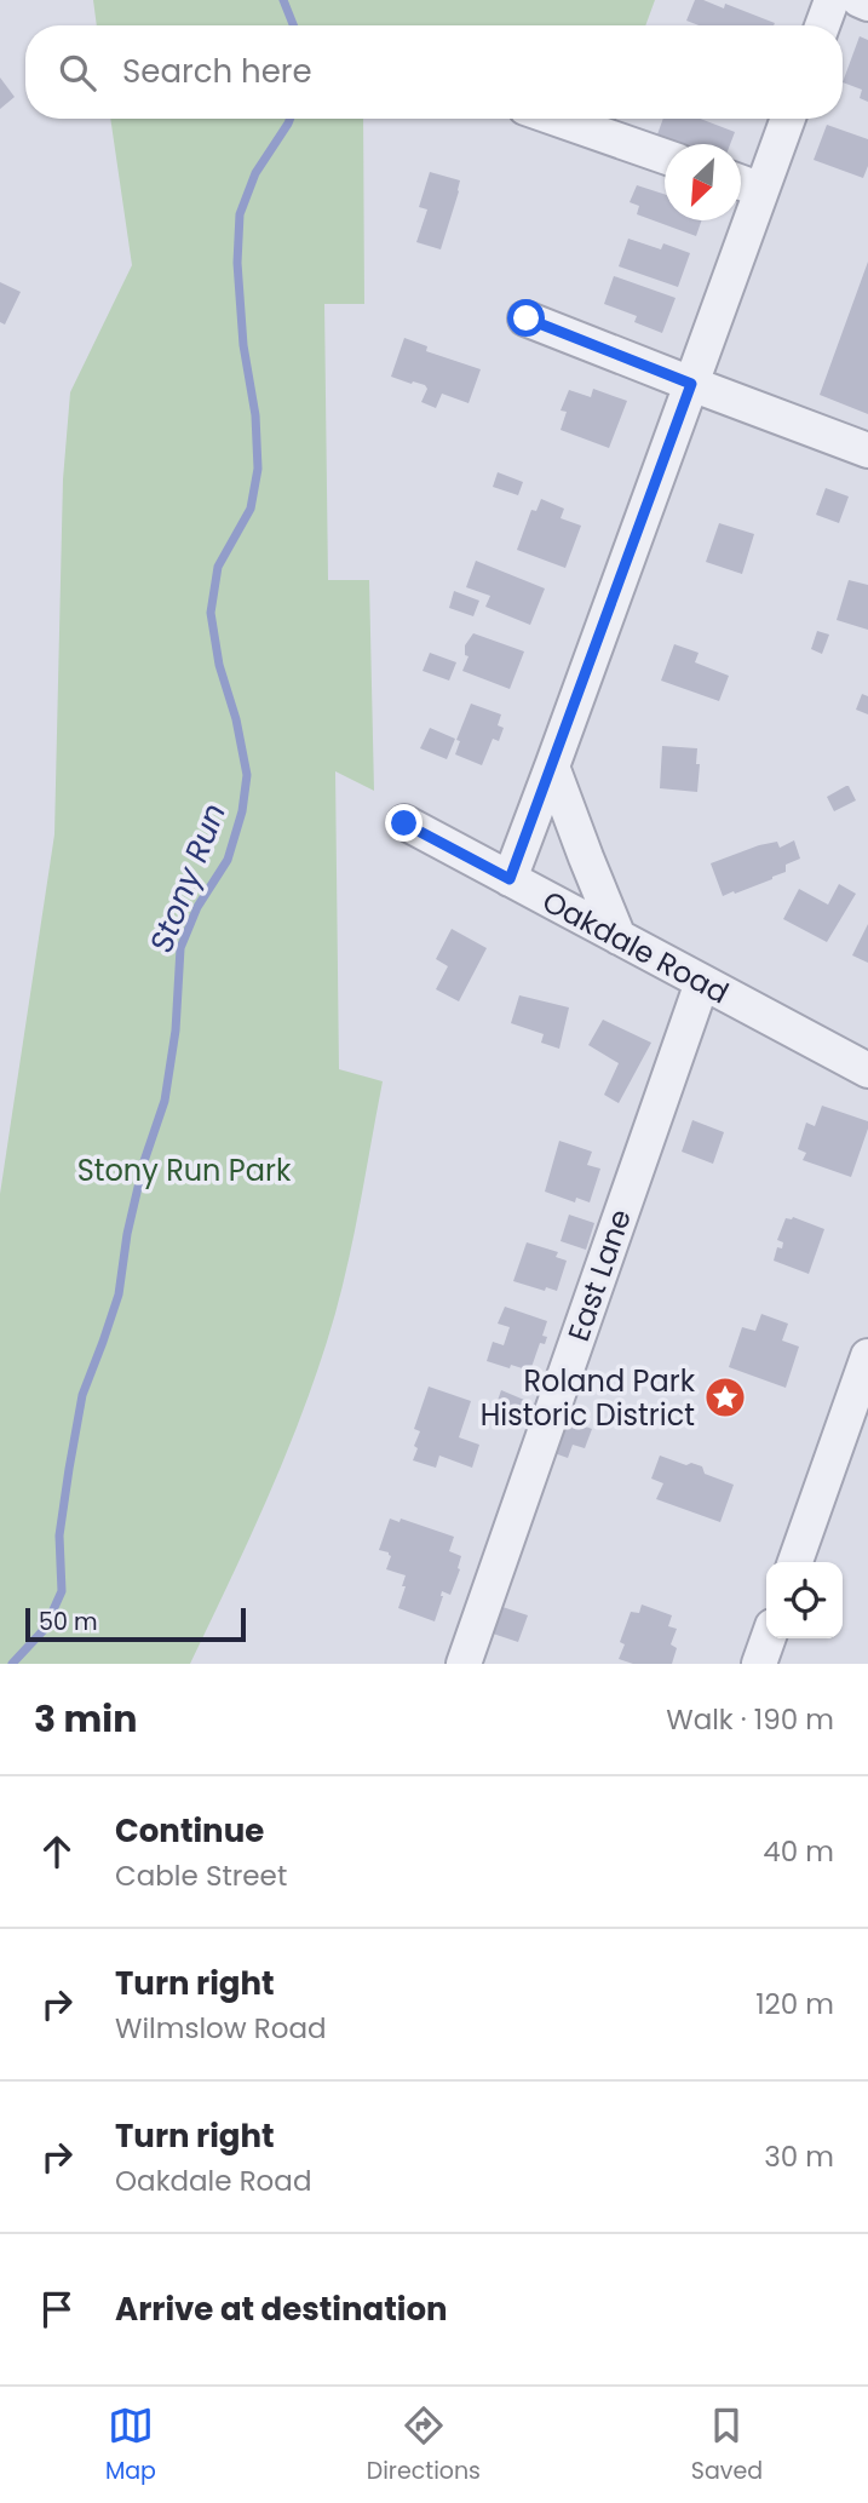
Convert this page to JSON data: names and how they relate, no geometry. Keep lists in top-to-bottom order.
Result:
{
  "streets": {
    "street": ["Oakdale Road", "East Lane"]
  },
  "crossings": [
    ["Oakdale Road", "East Lane"]
  ],
  "water": ["Stony Run"],
  "parks": ["Stony Run Park"],
  "places": {
    "place": ["Roland Park Historic District"]
  },
  "scale_bar": "50 m",
  "north": "bottom left",
  "page": {
    "search": "Search here",
    "scale": "50 m",
    "heading": ["3 min", "Walk · 190 m"],
    "list": [
      ["Continue", "Cable Street", "40 m"],
      ["Turn right", "Wilmslow Road", "120 m"],
      ["Turn right", "Oakdale Road", "30 m"],
      "Arrive at destination"
    ],
    "nav": ["Map", "Directions", "Saved"]
  }
}
